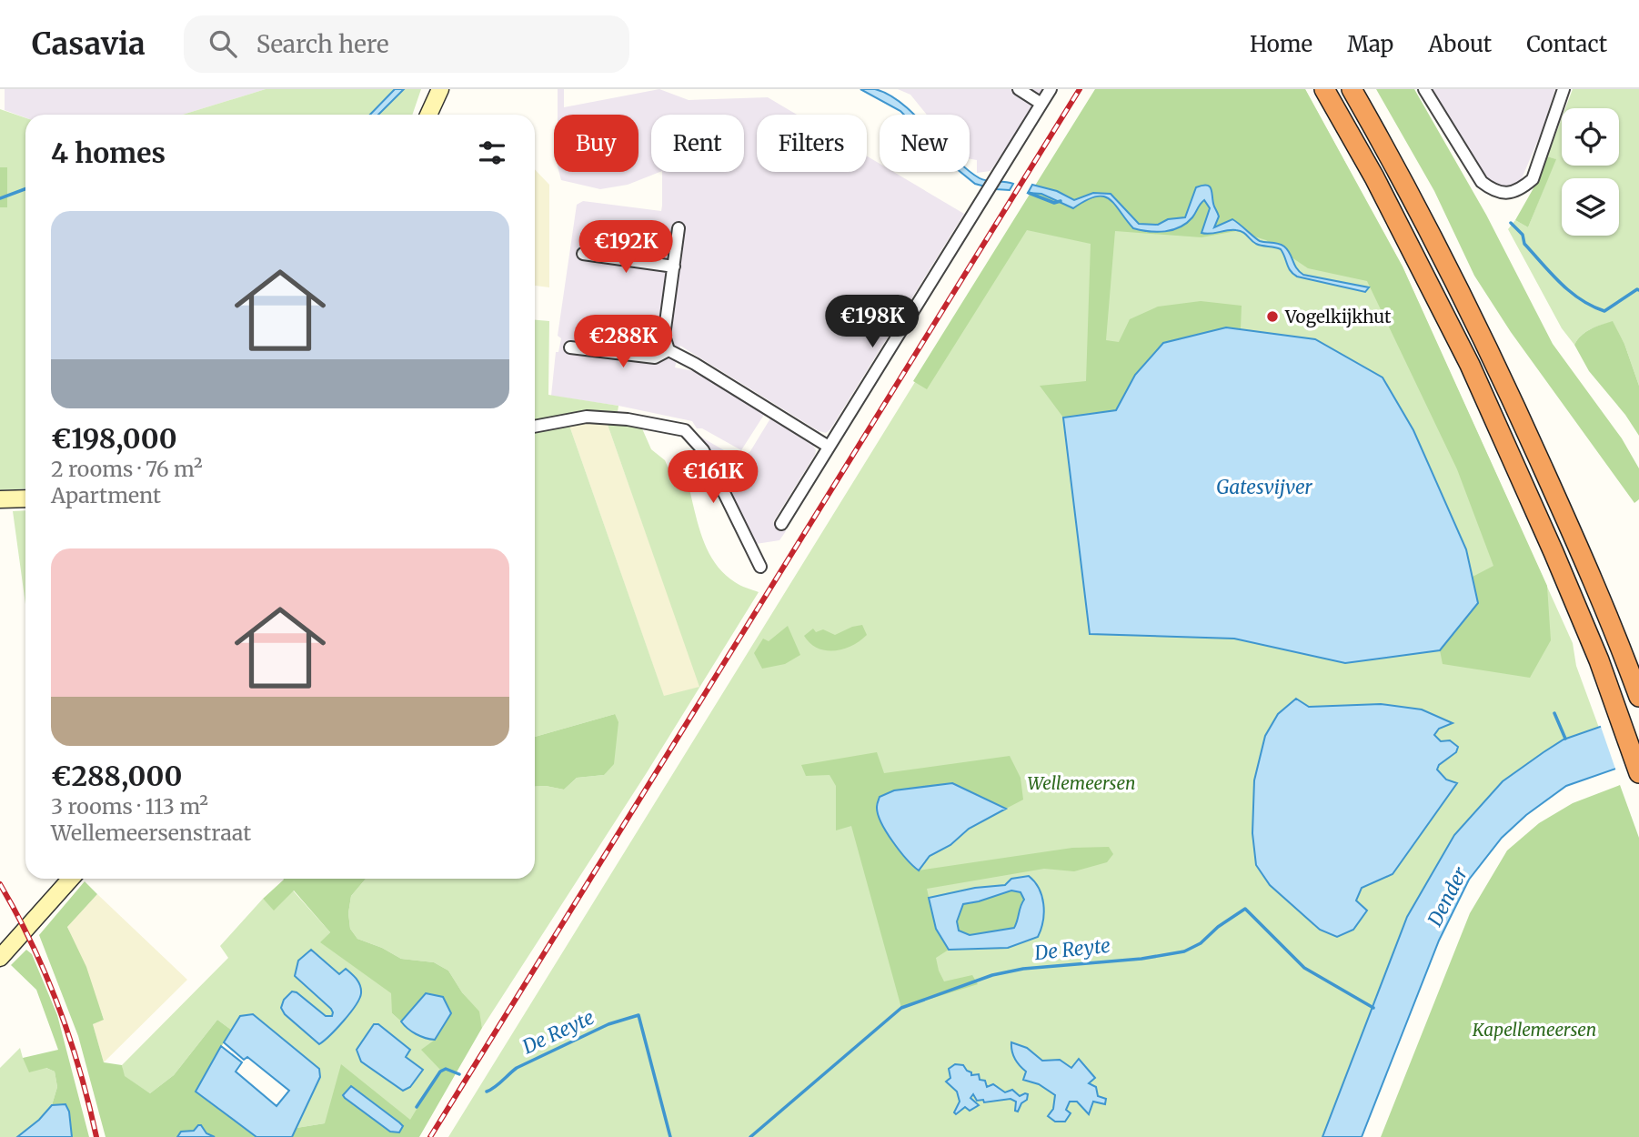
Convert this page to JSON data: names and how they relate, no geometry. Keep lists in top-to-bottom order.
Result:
{
  "water": ["Gatesvijver", "Dender", "De Reyte"],
  "parks": ["Wellemeersen", "Kapellemeersen"],
  "places": ["Vogelkijkhut"],
  "page": {
    "header": "Casavia",
    "search": "Search here",
    "nav": [
      "Home",
      "Map",
      "About",
      "Contact"
    ],
    "chip": [
      "Buy",
      "Rent",
      "Filters",
      "New"
    ],
    "heading": "4 homes",
    "list": [
      {
        "name": "€198,000",
        "note": "2 rooms · 76 m² · Apartment"
      },
      {
        "name": "€288,000",
        "note": "3 rooms · 113 m² · Wellemeersenstraat"
      }
    ],
    "price": [
      "€192K",
      "€198K",
      "€288K",
      "€161K"
    ]
  }
}
